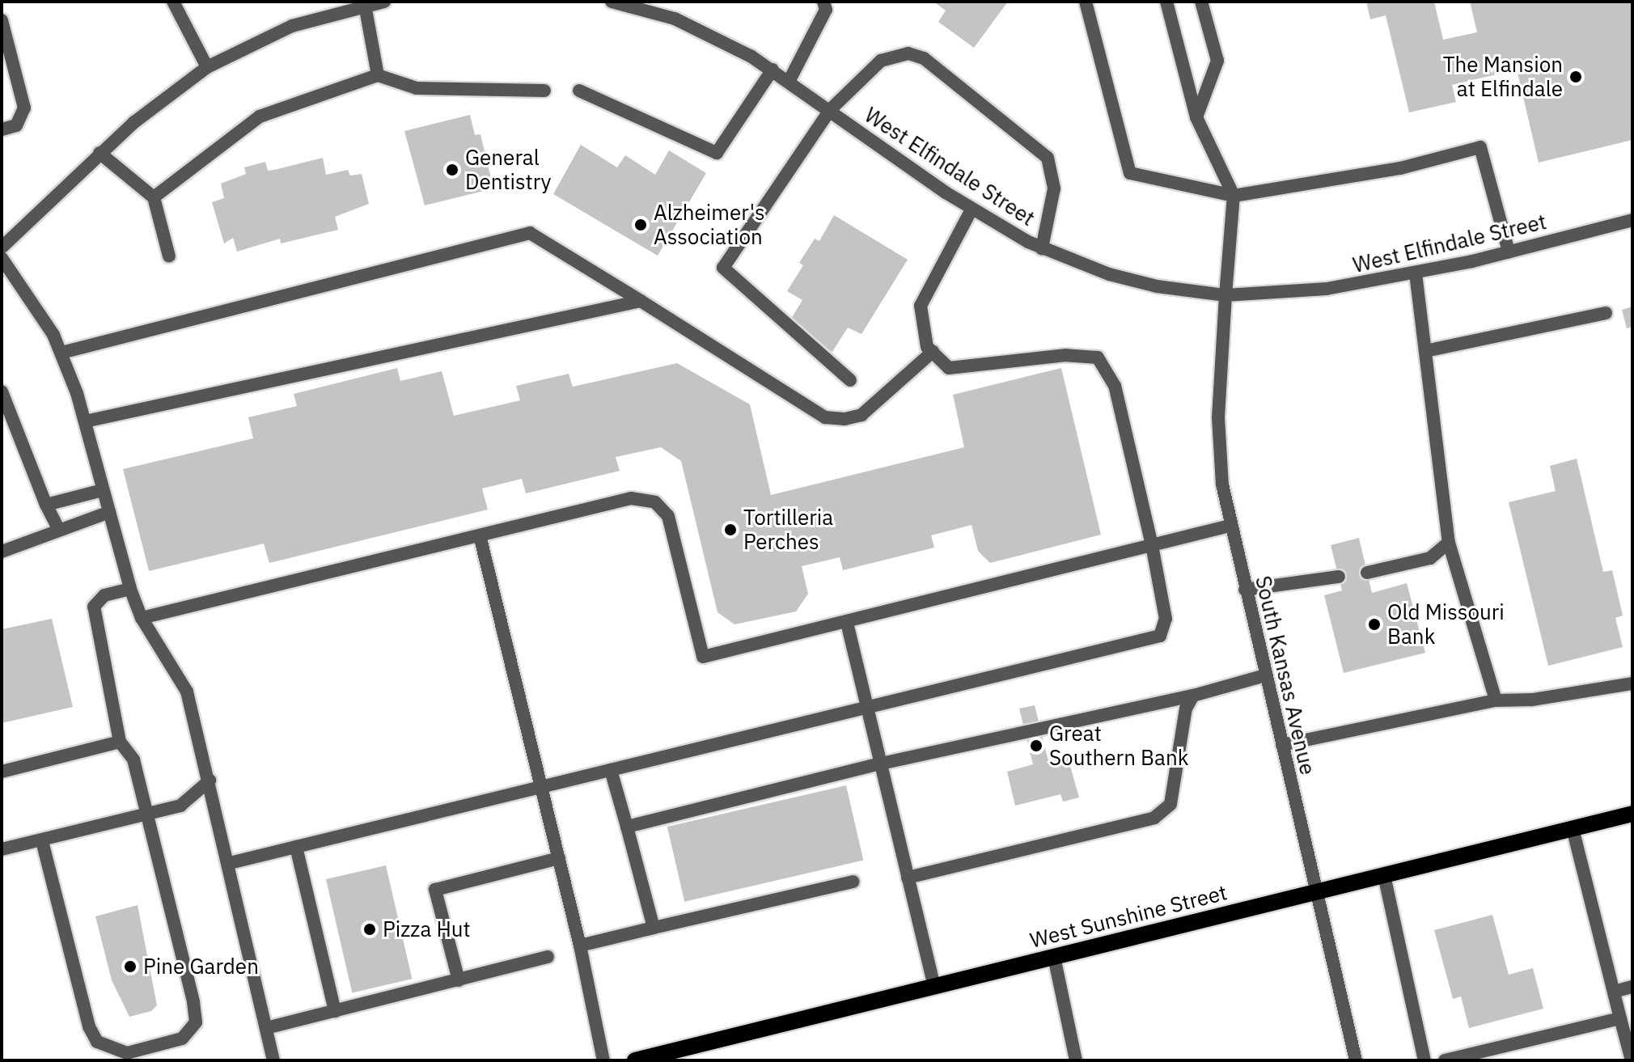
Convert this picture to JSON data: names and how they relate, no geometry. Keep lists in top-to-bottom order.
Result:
{
  "streets": {
    "main road": ["West Sunshine Street"],
    "street": ["West Elfindale Street", "South Kansas Avenue"]
  },
  "crossings": [
    ["West Elfindale Street", "South Kansas Avenue"],
    ["South Kansas Avenue", "West Sunshine Street"]
  ],
  "places": [
    "The Mansion at Elfindale",
    "General Dentistry",
    "Alzheimer's Association",
    "Tortilleria Perches",
    "Old Missouri Bank",
    "Great Southern Bank",
    "Pizza Hut",
    "Pine Garden"
  ]
}
